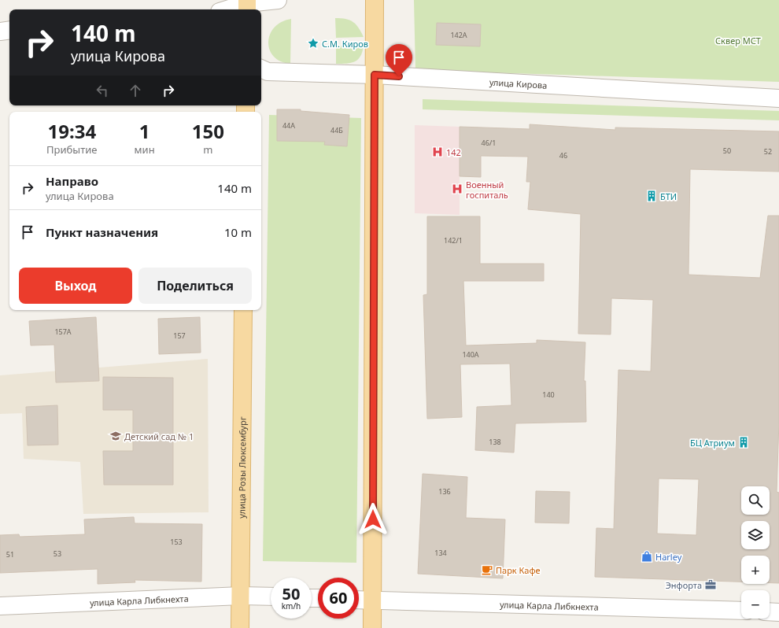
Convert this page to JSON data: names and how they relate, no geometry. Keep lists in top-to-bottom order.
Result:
{
  "streets": {
    "main road": ["улица Розы Люксембург"],
    "street": ["улица Кирова", "улица Карла Либкнехта"]
  },
  "crossings": [
    ["улица Розы Люксембург", "улица Карла Либкнехта"]
  ],
  "parks": ["Сквер МСТ"],
  "places": {
    "place": ["С.М. Киров"],
    "hospital": ["142", "Военный госпиталь"],
    "building": ["БТИ", "БЦ Атриум"],
    "school or university": ["Детский сад № 1"],
    "shop": ["Harley"],
    "cafe": ["Парк Кафе"],
    "office": ["Энфорта"]
  },
  "house_numbers": [
    "142А",
    "44А",
    "44Б",
    "46/1",
    "50",
    "52",
    "46",
    "142/1",
    "157А",
    "157",
    "140А",
    "140",
    "138",
    "136",
    "153",
    "134",
    "53",
    "51"
  ],
  "page": {
    "turn": ["140 m", "улица Кирова"],
    "eta": [
      "19:34",
      "Прибытие",
      "1",
      "мин",
      "150",
      "m"
    ],
    "list": [
      {
        "name": "Направо",
        "note": "улица Кирова",
        "value": "140 m"
      },
      {
        "name": "Пункт назначения",
        "value": "10 m"
      }
    ],
    "buttons": ["Выход", "Поделиться"],
    "map_buttons": ["+", "−"],
    "speed": "50 km/h",
    "limit": "60"
  }
}
